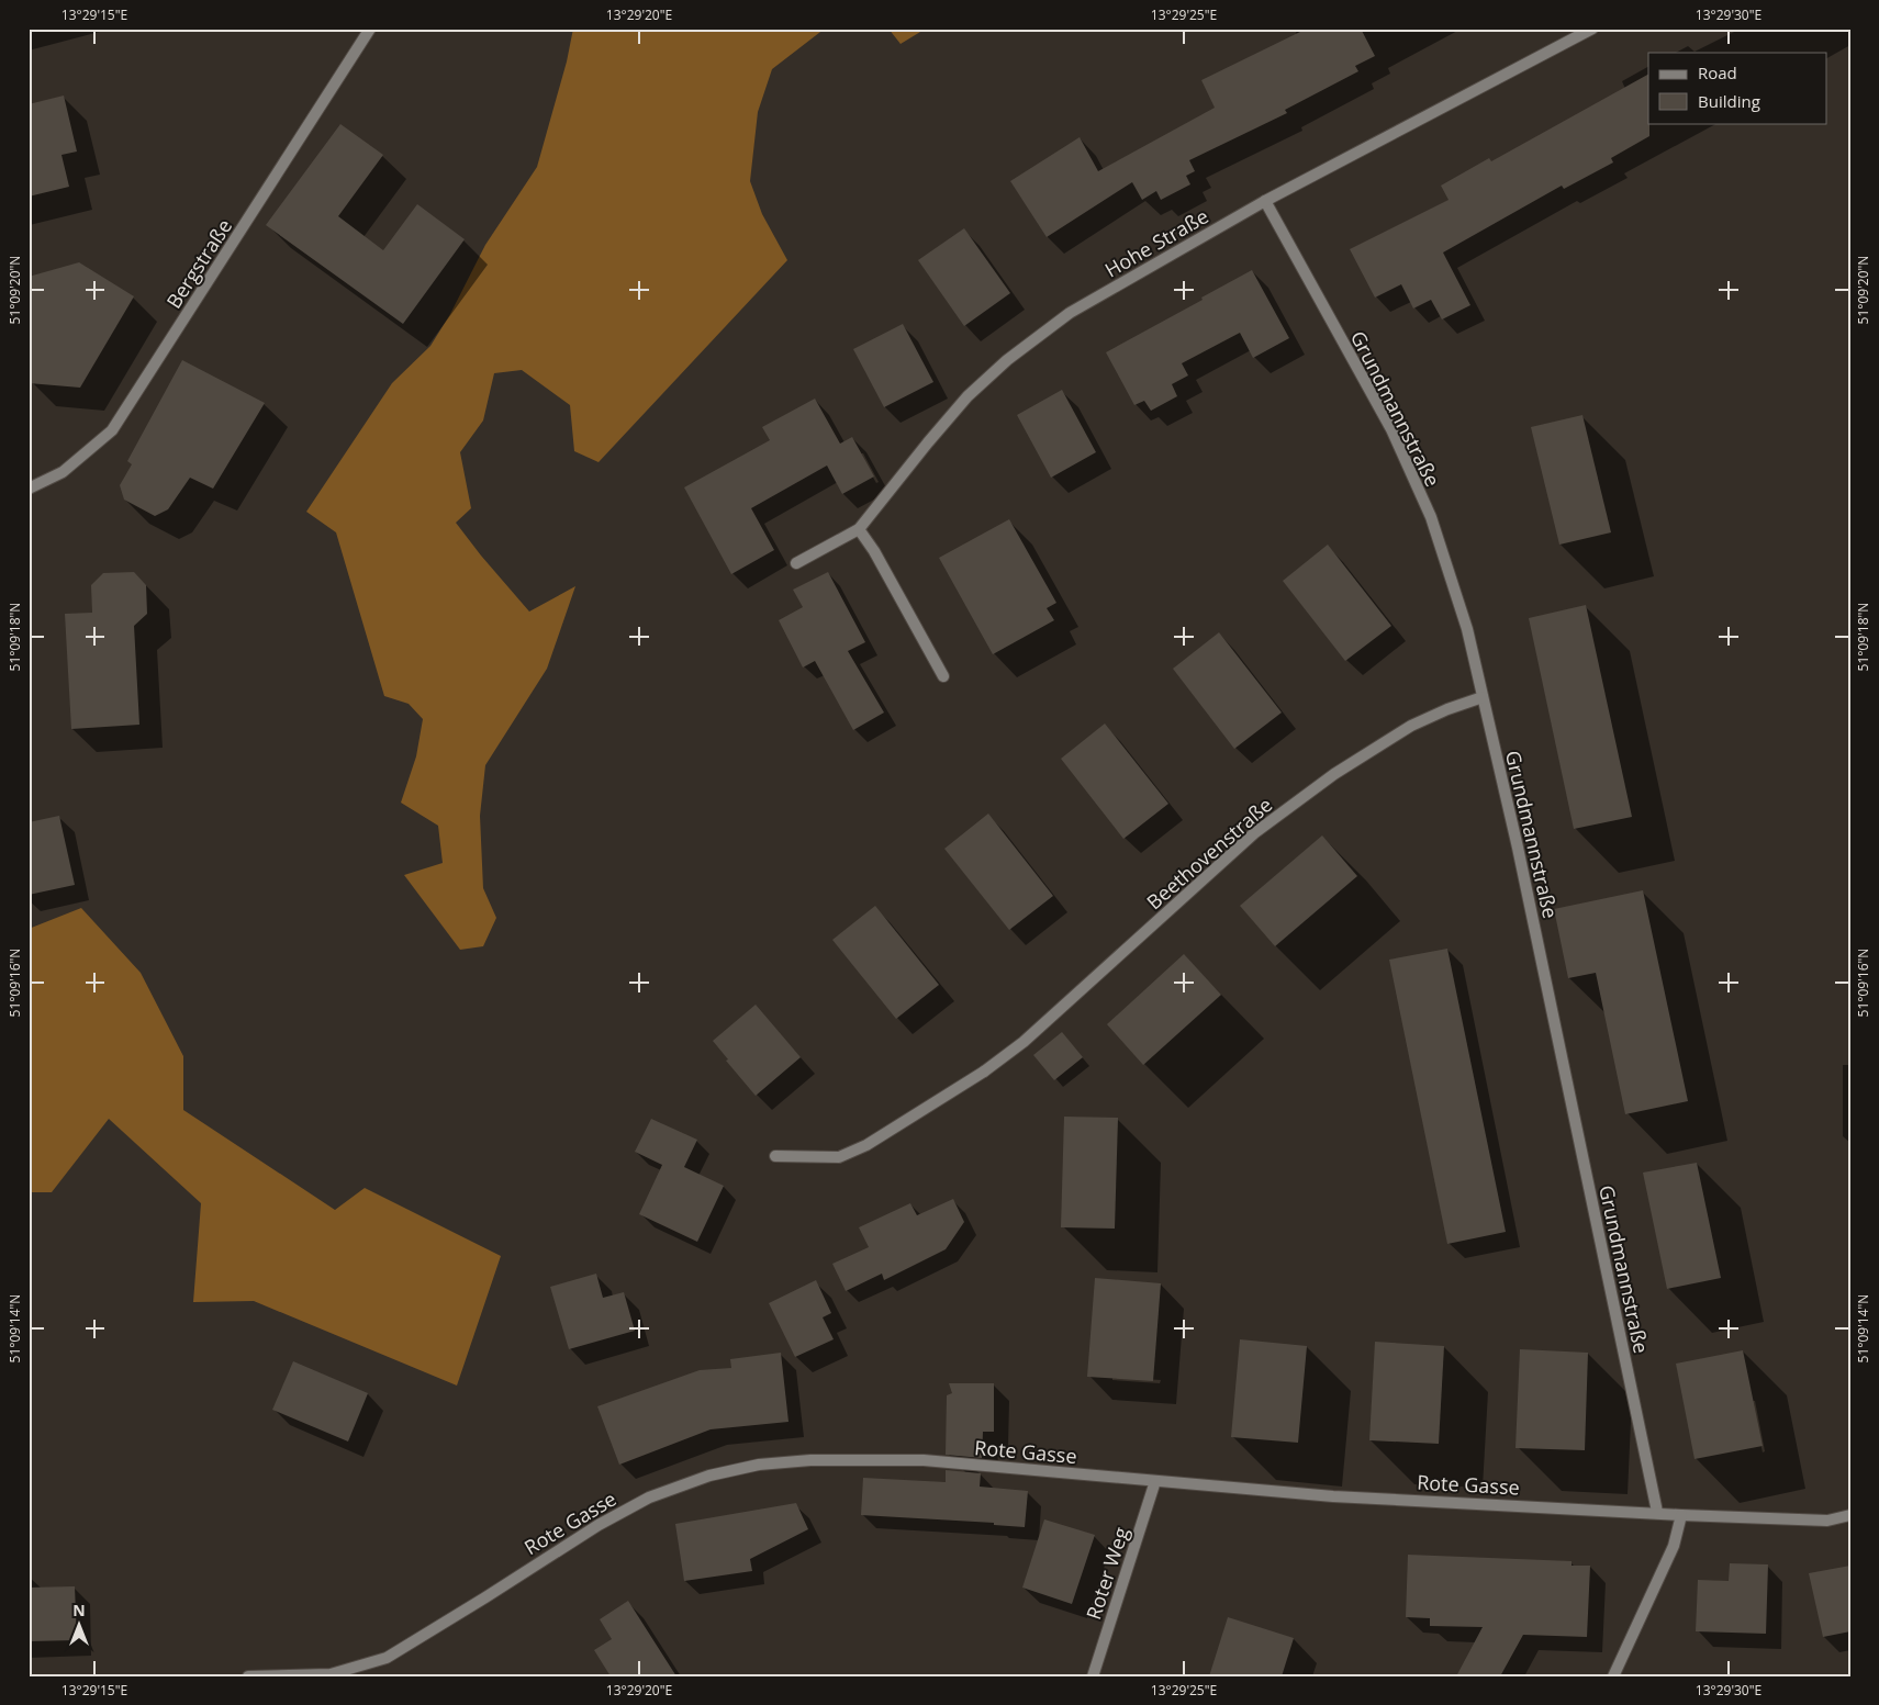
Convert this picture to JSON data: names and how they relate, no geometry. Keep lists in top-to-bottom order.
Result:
{
  "streets": {
    "street": [
      "Hohe Straße",
      "Bergstraße",
      "Grundmannstraße",
      "Beethovenstraße",
      "Rote Gasse",
      "Roter Weg"
    ]
  },
  "crossings": [
    ["Hohe Straße", "Grundmannstraße"],
    ["Grundmannstraße", "Beethovenstraße"],
    ["Grundmannstraße", "Rote Gasse"],
    ["Rote Gasse", "Roter Weg"]
  ],
  "legend": ["Road", "Building"],
  "north": "top",
  "coordinates": [
    "13°29'15\"E",
    "13°29'20\"E",
    "13°29'25\"E",
    "13°29'30\"E",
    "51°09'20\"N",
    "51°09'18\"N",
    "51°09'16\"N",
    "51°09'14\"N"
  ]
}
